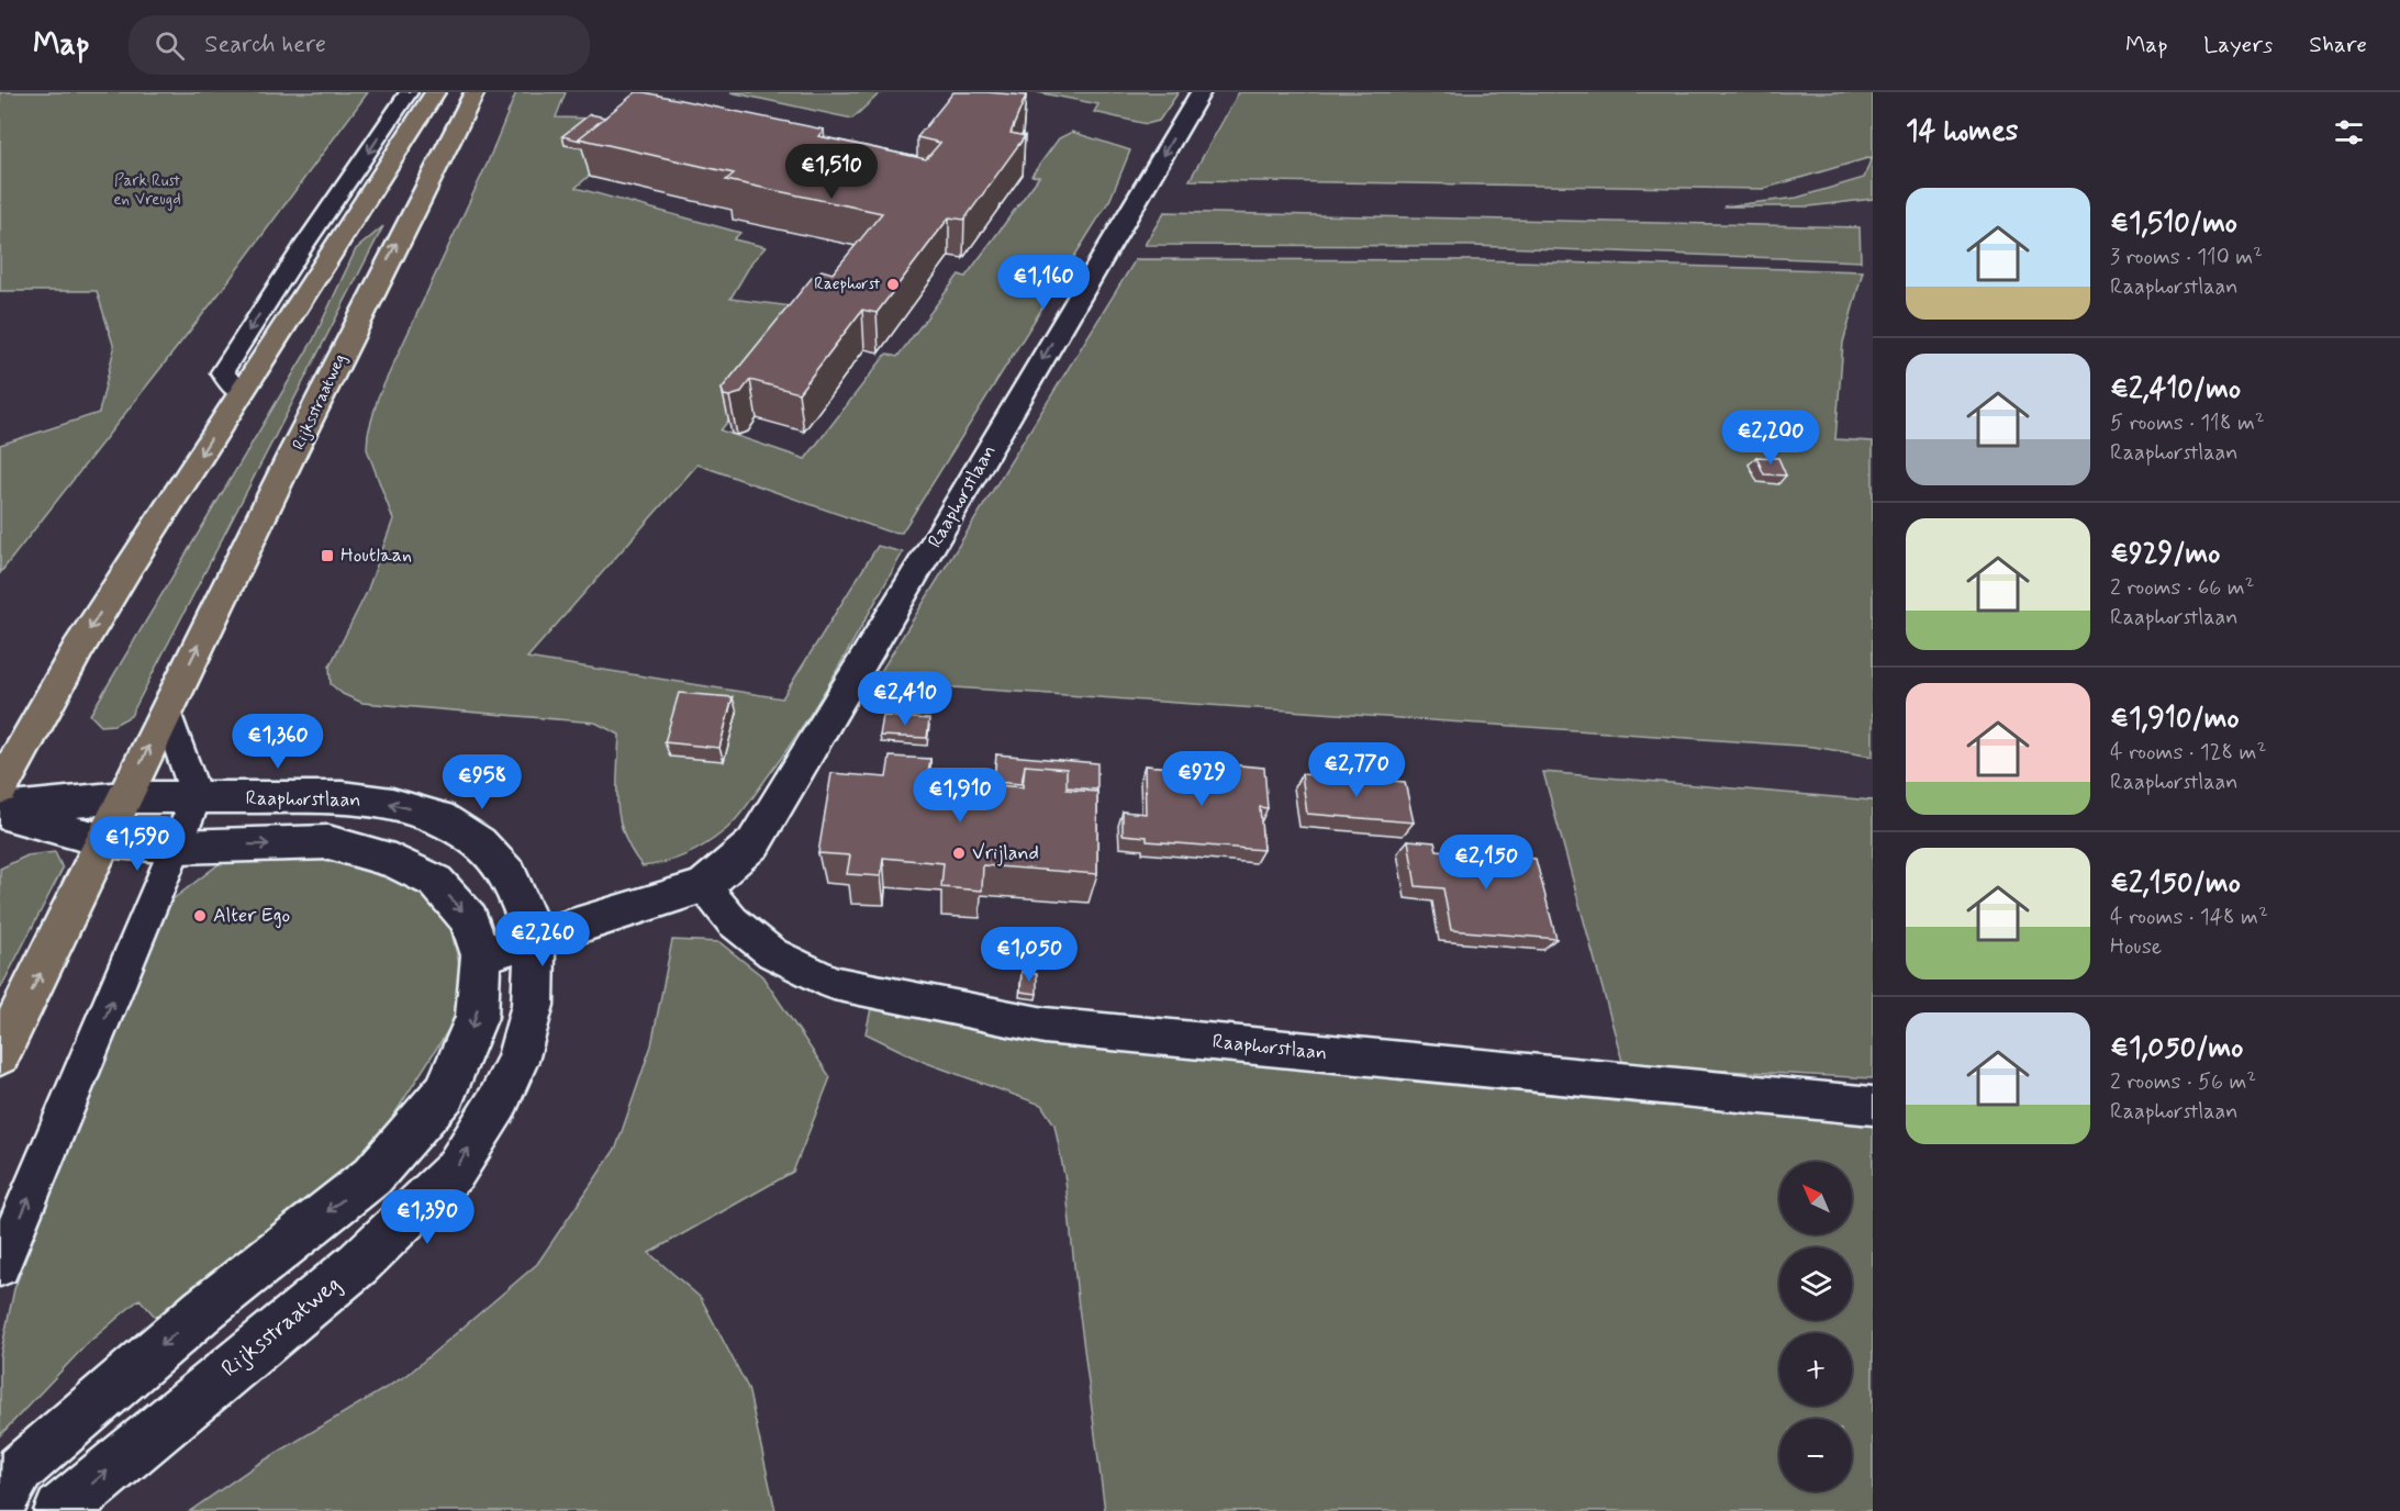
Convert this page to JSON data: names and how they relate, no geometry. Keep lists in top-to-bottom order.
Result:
{
  "streets": {
    "main road": ["Rijksstraatweg"],
    "street": ["Raaphorstlaan"]
  },
  "crossings": [
    ["Rijksstraatweg", "Raaphorstlaan"]
  ],
  "parks": ["Park Rust en Vreugd"],
  "places": {
    "other": ["Raephorst", "Vrijland", "Alter Ego"],
    "transit": ["Houtlaan"]
  },
  "north": "top left",
  "page": {
    "header": "Map",
    "search": "Search here",
    "nav": ["Map", "Layers", "Share"],
    "heading": "14 homes",
    "price": [
      "€1,510",
      "€1,160",
      "€2,200",
      "€2,410",
      "€1,360",
      "€2,770",
      "€929",
      "€958",
      "€1,910",
      "€1,590",
      "€2,150",
      "€2,260",
      "€1,050",
      "€1,390"
    ],
    "list": [
      {
        "name": "€1,510/mo",
        "note": "3 rooms · 110 m² · Raaphorstlaan"
      },
      {
        "name": "€2,410/mo",
        "note": "5 rooms · 118 m² · Raaphorstlaan"
      },
      {
        "name": "€929/mo",
        "note": "2 rooms · 66 m² · Raaphorstlaan"
      },
      {
        "name": "€1,910/mo",
        "note": "4 rooms · 128 m² · Raaphorstlaan"
      },
      {
        "name": "€2,150/mo",
        "note": "4 rooms · 148 m² · House"
      },
      {
        "name": "€1,050/mo",
        "note": "2 rooms · 56 m² · Raaphorstlaan"
      }
    ],
    "map_buttons": ["+", "−"]
  }
}
